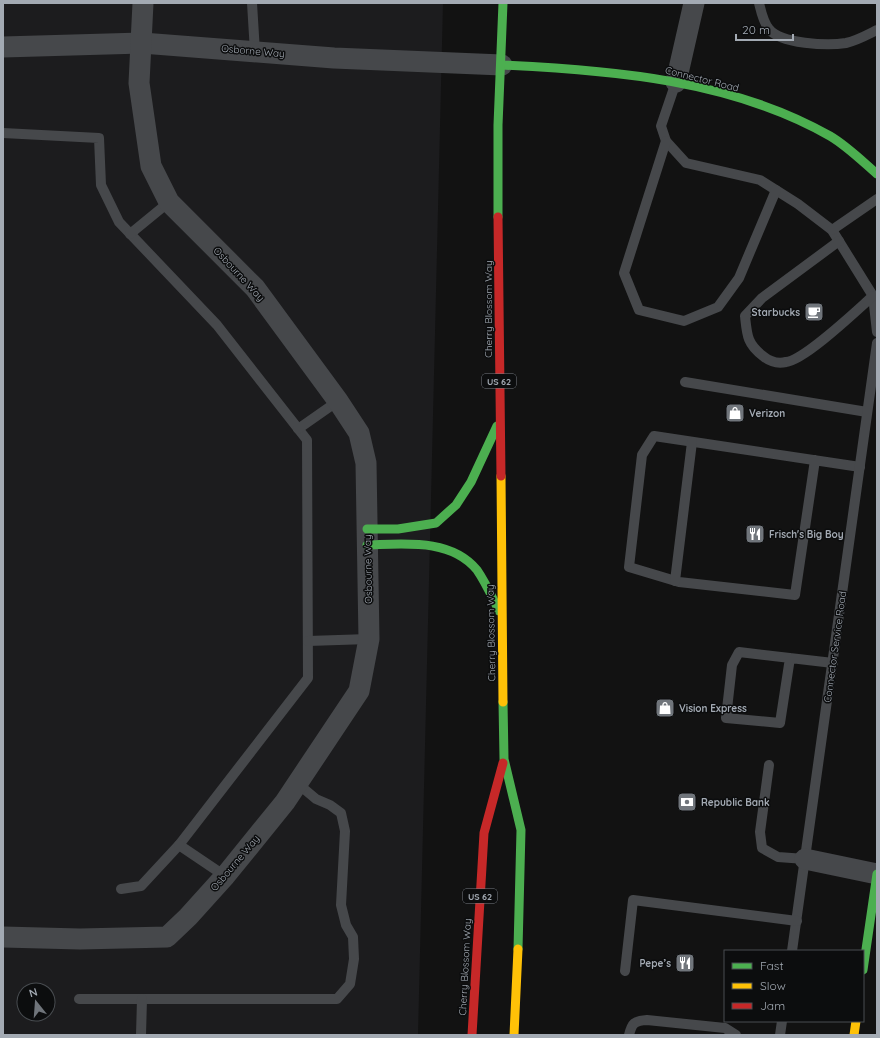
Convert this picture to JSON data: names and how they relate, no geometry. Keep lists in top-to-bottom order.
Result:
{
  "streets": {
    "main road": ["Connector Road", "Cherry Blossom Way", "US 62"],
    "street": ["Osborne Way", "Osbourne Way"],
    "lane": ["Connector Service Road"]
  },
  "crossings": [
    ["Osborne Way", "Connector Road"],
    ["Osborne Way", "Osbourne Way"],
    ["Osborne Way", "Cherry Blossom Way"],
    ["Connector Road", "Cherry Blossom Way"]
  ],
  "places": {
    "cafe": ["Starbucks"],
    "shop": ["Verizon", "Vision Express"],
    "restaurant": ["Frisch's Big Boy", "Pepe’s"],
    "bank": ["Republic Bank"]
  },
  "legend": ["Fast", "Slow", "Jam"],
  "scale_bar": "20 m",
  "north": "top"
}
